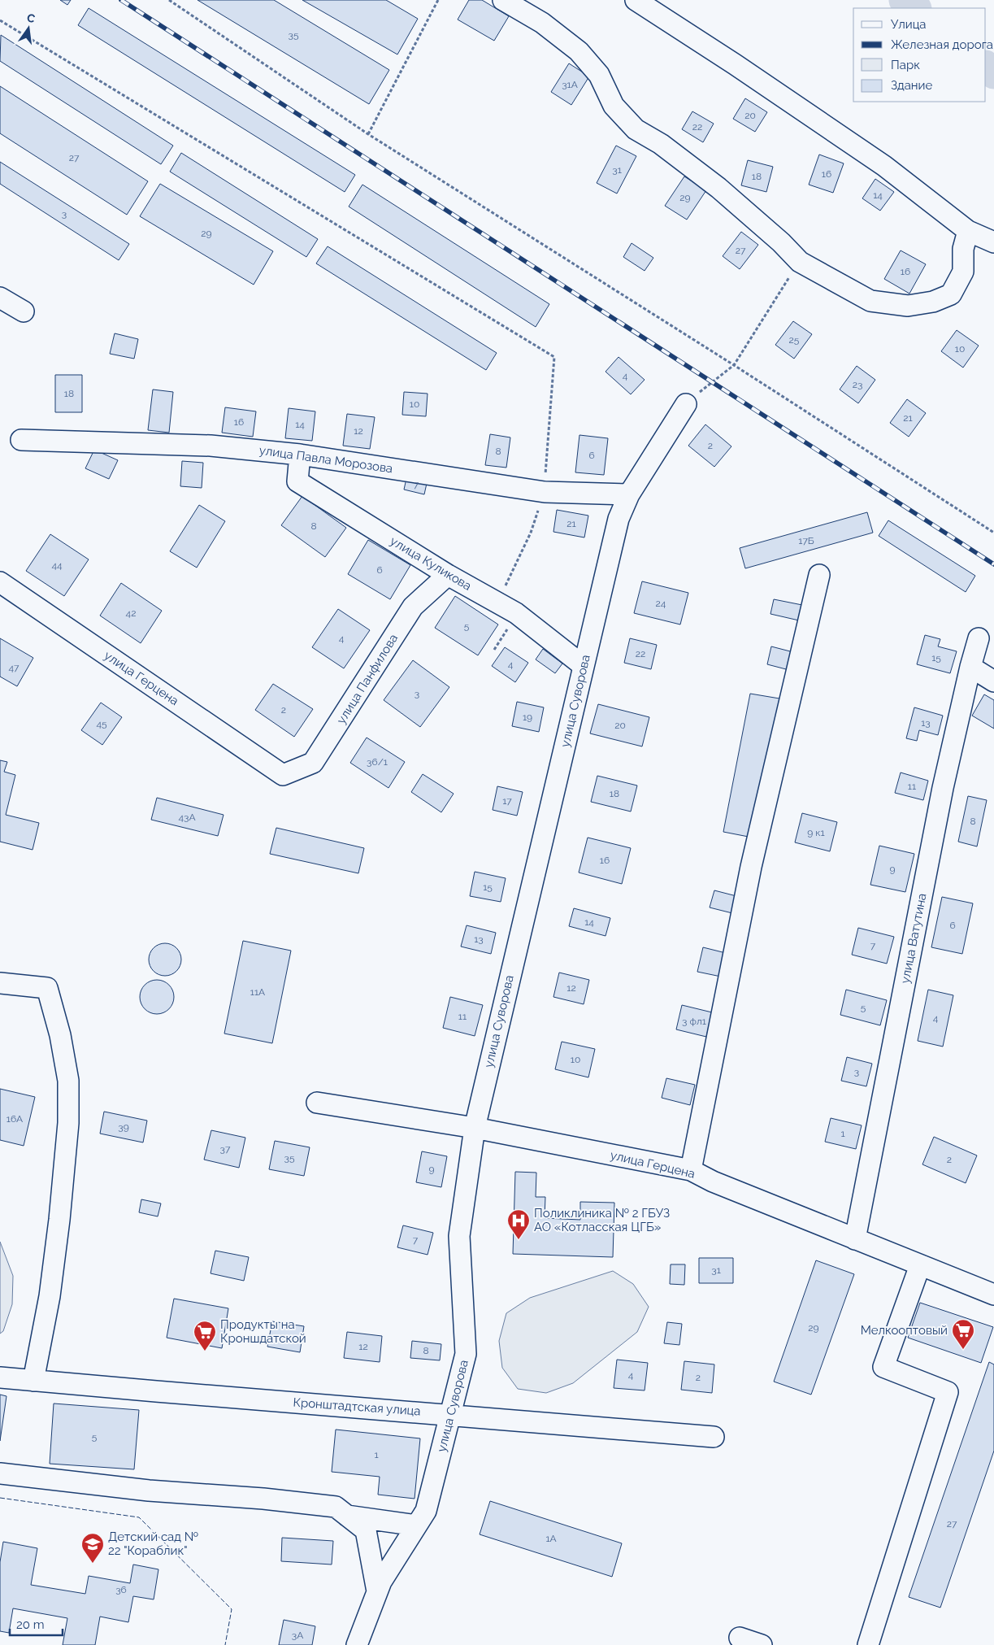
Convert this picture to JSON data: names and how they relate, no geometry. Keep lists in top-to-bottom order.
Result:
{
  "streets": {
    "street": [
      "улица Павла Морозова",
      "улица Куликова",
      "улица Герцена",
      "улица Панфилова",
      "улица Суворова",
      "улица Ватутина",
      "Кронштадтская улица"
    ]
  },
  "crossings": [
    ["улица Павла Морозова", "улица Куликова"],
    ["улица Павла Морозова", "улица Суворова"],
    ["улица Куликова", "улица Панфилова"],
    ["улица Куликова", "улица Суворова"],
    ["улица Герцена", "улица Панфилова"],
    ["улица Герцена", "улица Суворова"],
    ["улица Герцена", "улица Ватутина"],
    ["улица Суворова", "Кронштадтская улица"]
  ],
  "places": {
    "hospital": ["Поликлиника № 2 ГБУЗ АО «Котласская ЦГБ»"],
    "supermarket": ["Мелкооптовый", "Продукты на Кроншдатской"],
    "school or university": ["Детский сад № 22 \"Кораблик\""]
  },
  "house_numbers": [
    "35",
    "31А",
    "20",
    "22",
    "27",
    "31",
    "16",
    "18",
    "14",
    "29",
    "3",
    "29",
    "27",
    "16",
    "25",
    "10",
    "4",
    "23",
    "18",
    "10",
    "21",
    "16",
    "14",
    "12",
    "2",
    "8",
    "6",
    "7",
    "21",
    "8",
    "17Б",
    "44",
    "6",
    "24",
    "42",
    "5",
    "4",
    "22",
    "15",
    "4",
    "47",
    "3",
    "2",
    "19",
    "13",
    "45",
    "20",
    "36/1",
    "11",
    "18",
    "17",
    "43А",
    "8",
    "9 к1",
    "16",
    "9",
    "15",
    "14",
    "6",
    "13",
    "7",
    "12",
    "11А",
    "5",
    "11",
    "4",
    "3 фл1",
    "10",
    "3",
    "16А",
    "39",
    "1",
    "37",
    "35",
    "2",
    "9",
    "7",
    "31",
    "29",
    "12",
    "8",
    "4",
    "2",
    "5",
    "1",
    "27",
    "1А",
    "36",
    "3А"
  ],
  "legend": [
    "Улица",
    "Железная дорога",
    "Парк",
    "Здание"
  ],
  "scale_bar": "20 m",
  "north": "top"
}
